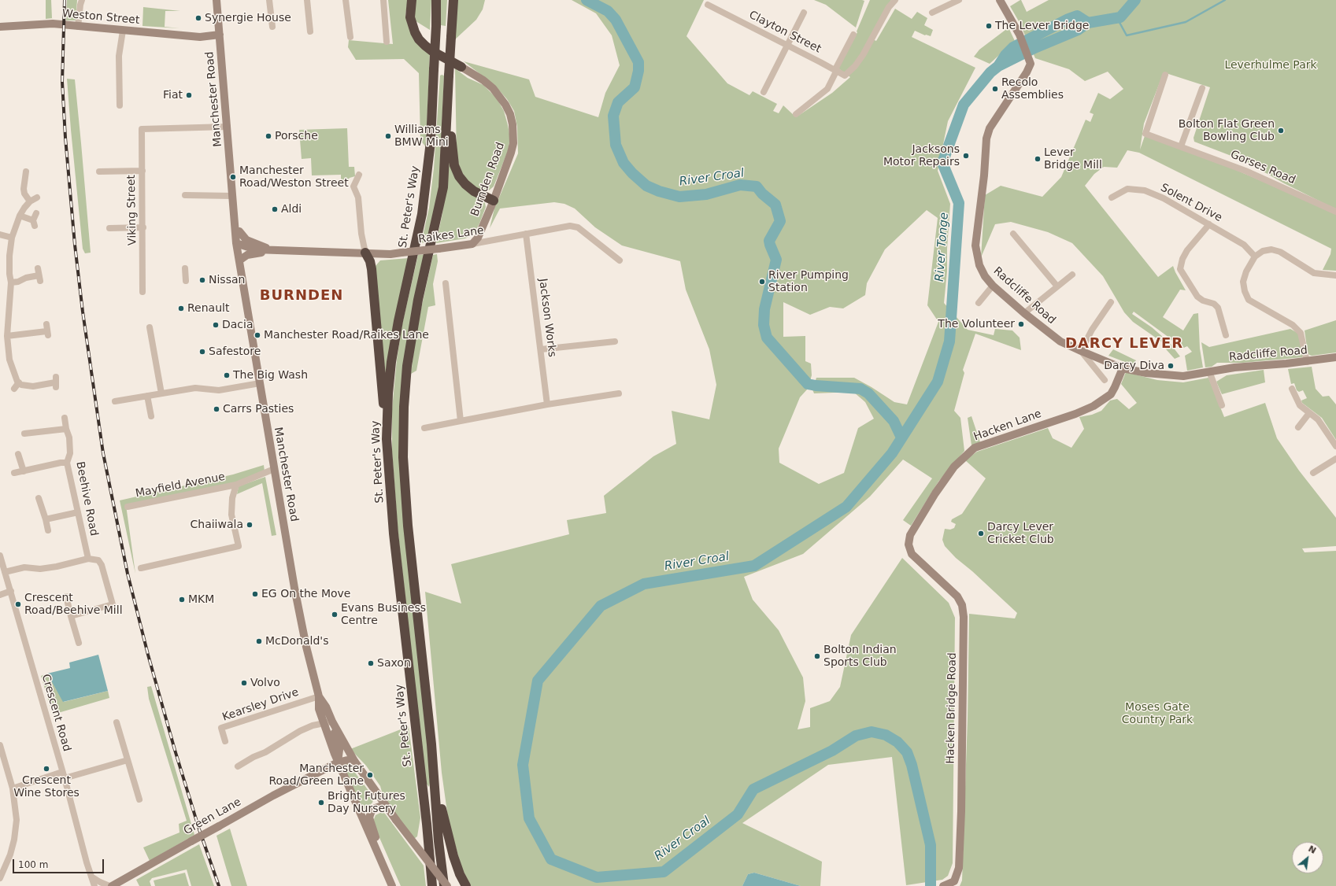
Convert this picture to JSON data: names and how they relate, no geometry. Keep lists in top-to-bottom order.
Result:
{
  "streets": {
    "highway": ["St. Peter's Way"],
    "main road": [
      "Weston Street",
      "Manchester Road",
      "Burnden Road",
      "Raikes Lane",
      "Radcliffe Road",
      "Hacken Lane",
      "Hacken Bridge Road",
      "Green Lane"
    ],
    "street": [
      "Clayton Street",
      "Gorses Road",
      "Solent Drive",
      "Viking Street",
      "Jackson Works",
      "Mayfield Avenue",
      "Beehive Road",
      "Kearsley Drive",
      "Crescent Road"
    ]
  },
  "crossings": [
    ["Weston Street", "Manchester Road"],
    ["Manchester Road", "Viking Street"],
    ["Manchester Road", "Raikes Lane"],
    ["Manchester Road", "Mayfield Avenue"],
    ["Manchester Road", "Kearsley Drive"],
    ["Manchester Road", "Green Lane"],
    ["Burnden Road", "Raikes Lane"],
    ["Raikes Lane", "Jackson Works"],
    ["Radcliffe Road", "Hacken Lane"],
    ["Hacken Lane", "Hacken Bridge Road"]
  ],
  "districts": ["BURNDEN", "DARCY LEVER"],
  "water": ["River Croal", "River Tonge"],
  "parks": ["Leverhulme Park", "Moses Gate Country Park"],
  "places": [
    "Synergie House",
    "The Lever Bridge",
    "Recolo Assemblies",
    "Fiat",
    "Bolton Flat Green Bowling Club",
    "Porsche",
    "Williams BMW Mini",
    "Jacksons Motor Repairs",
    "Lever Bridge Mill",
    "Manchester Road/Weston Street",
    "Aldi",
    "Nissan",
    "River Pumping Station",
    "Renault",
    "The Volunteer",
    "Dacia",
    "Manchester Road/Raikes Lane",
    "Safestore",
    "Darcy Diva",
    "The Big Wash",
    "Carrs Pasties",
    "Chaiiwala",
    "Darcy Lever Cricket Club",
    "EG On the Move",
    "MKM",
    "Crescent Road/Beehive Mill",
    "Evans Business Centre",
    "McDonald's",
    "Bolton Indian Sports Club",
    "Saxon",
    "Volvo",
    "Crescent Wine Stores",
    "Manchester Road/Green Lane",
    "Bright Futures Day Nursery"
  ],
  "scale_bar": "100 m",
  "north": "top right"
}
